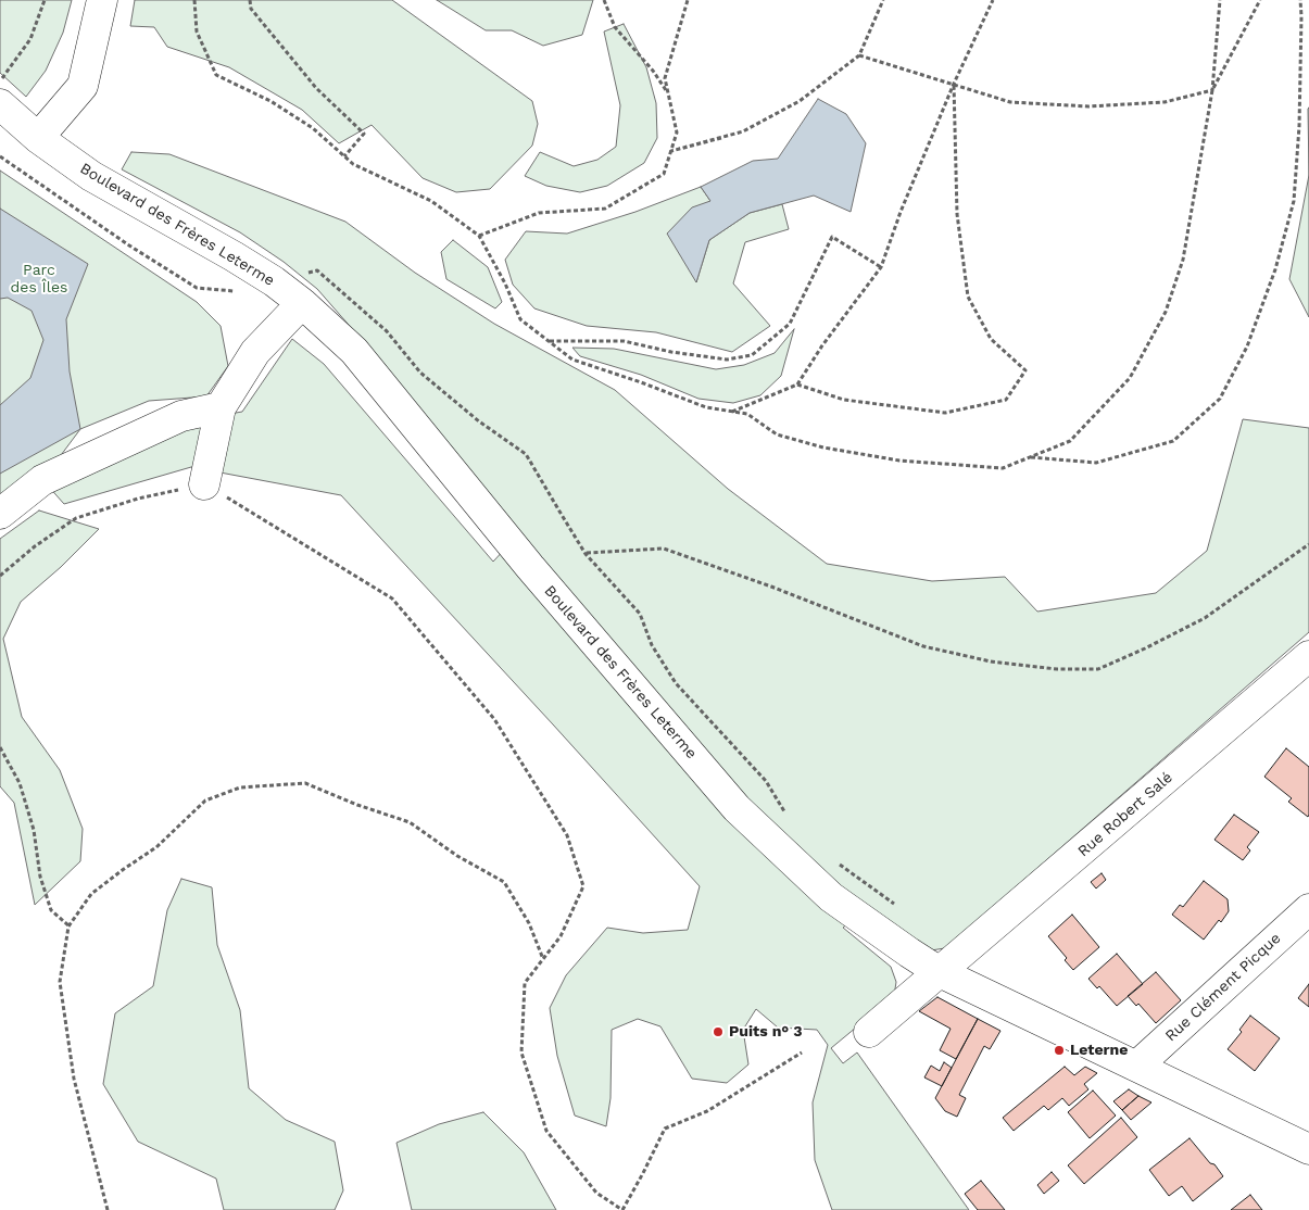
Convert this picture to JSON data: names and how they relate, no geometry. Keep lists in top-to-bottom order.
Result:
{
  "streets": {
    "street": ["Boulevard des Frères Leterme", "Rue Robert Salé", "Rue Clément Picque"]
  },
  "crossings": [
    ["Boulevard des Frères Leterme", "Rue Robert Salé"],
    ["Boulevard des Frères Leterme", "Rue Clément Picque"]
  ],
  "parks": ["Parc des Îles"],
  "places": ["Puits n° 3", "Leterne"]
}
